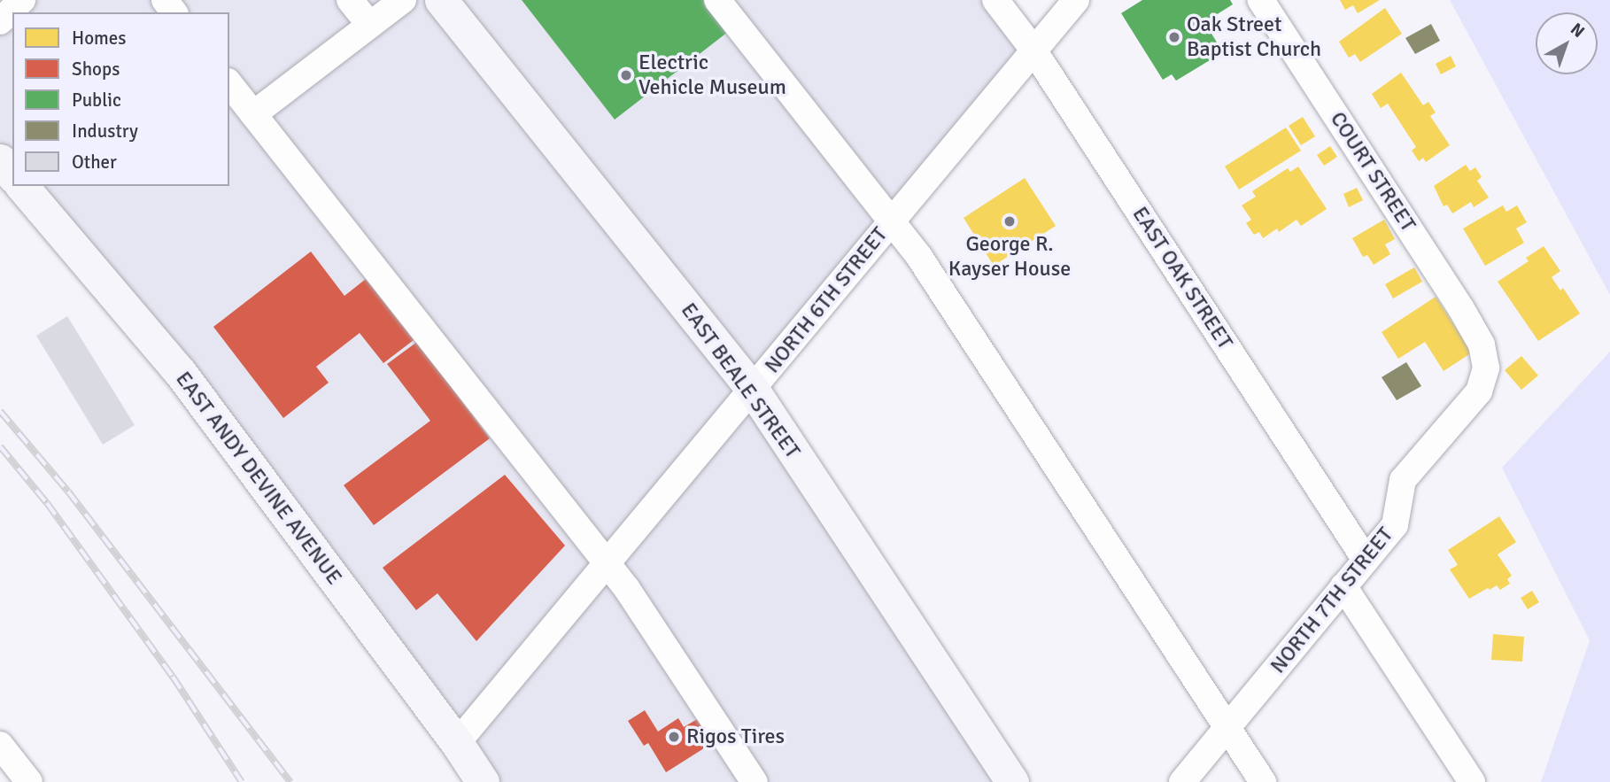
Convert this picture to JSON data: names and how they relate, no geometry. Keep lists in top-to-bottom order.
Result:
{
  "streets": {
    "main road": ["EAST BEALE STREET", "EAST ANDY DEVINE AVENUE"],
    "street": [
      "COURT STREET",
      "EAST OAK STREET",
      "NORTH 6TH STREET",
      "NORTH 7TH STREET"
    ]
  },
  "crossings": [
    ["COURT STREET", "NORTH 7TH STREET"],
    ["EAST OAK STREET", "NORTH 6TH STREET"],
    ["EAST OAK STREET", "NORTH 7TH STREET"],
    ["NORTH 6TH STREET", "EAST BEALE STREET"],
    ["NORTH 6TH STREET", "EAST ANDY DEVINE AVENUE"]
  ],
  "places": [
    "Oak Street Baptist Church",
    "Electric Vehicle Museum",
    "George R. Kayser House",
    "Rigos Tires"
  ],
  "legend": [
    "Homes",
    "Shops",
    "Public",
    "Industry",
    "Other"
  ],
  "north": "top right"
}
